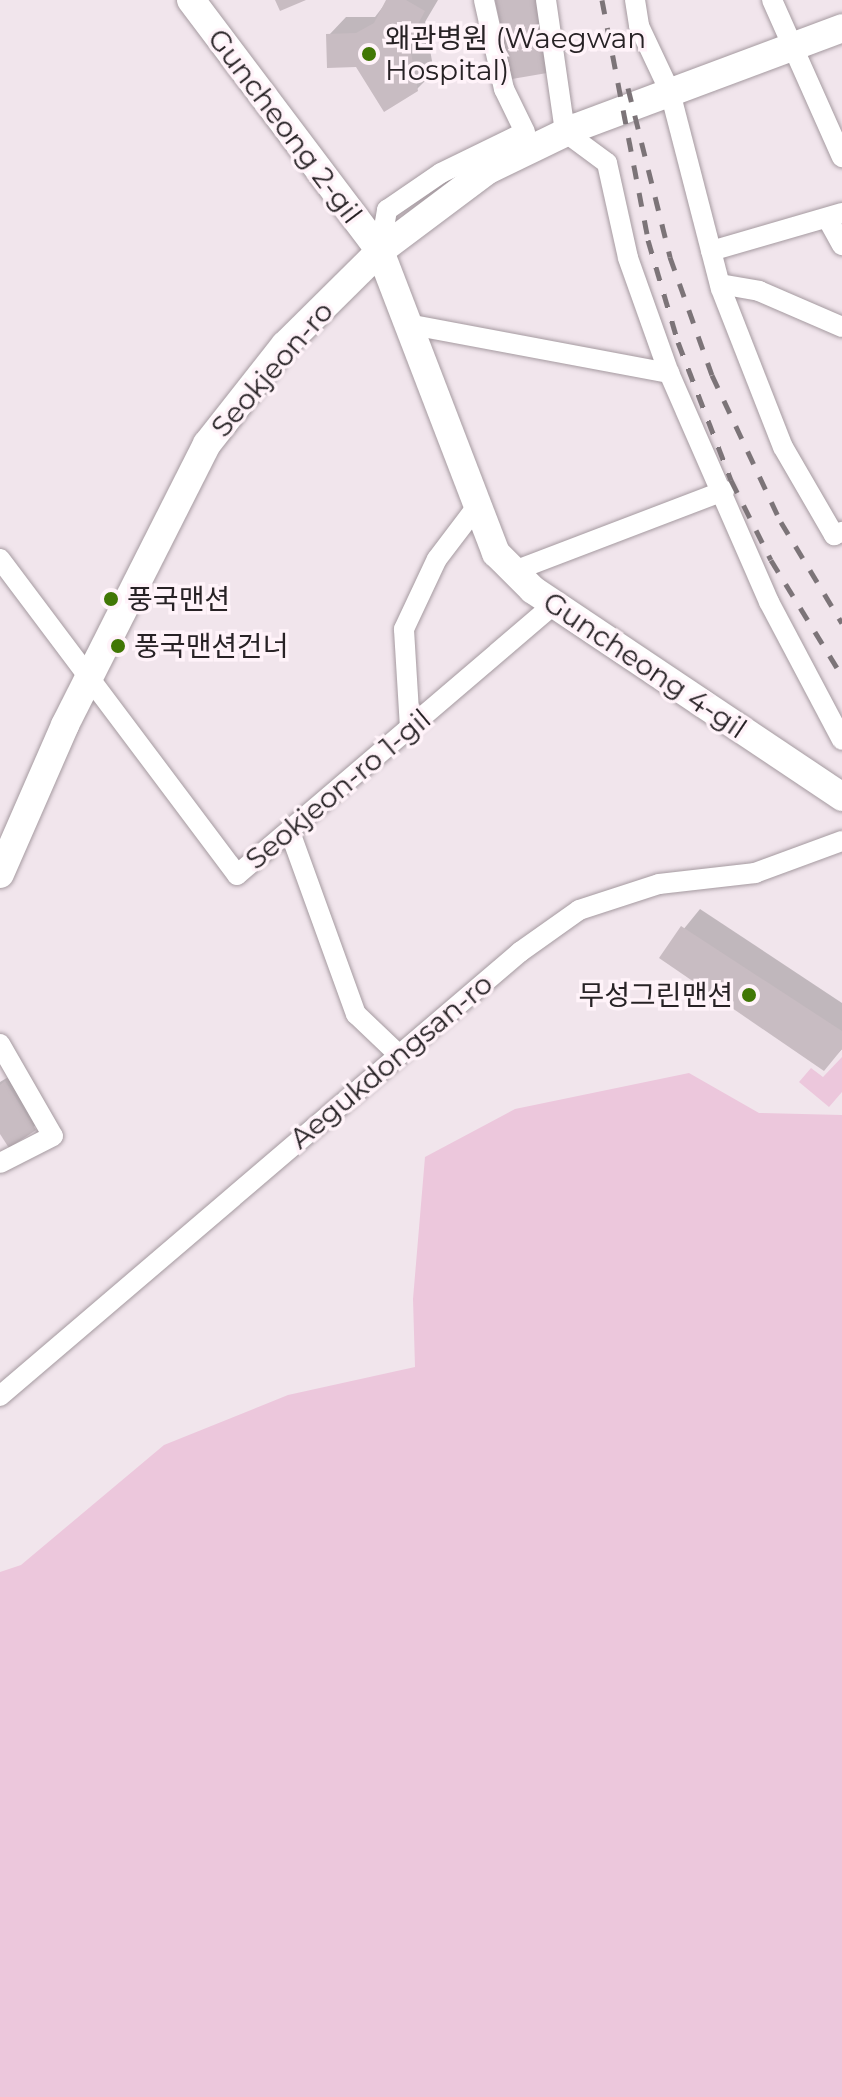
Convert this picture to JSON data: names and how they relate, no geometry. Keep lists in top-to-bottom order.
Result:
{
  "streets": {
    "street": [
      "Guncheong 2-gil",
      "Seokjeon-ro",
      "Guncheong 4-gil",
      "Seokjeon-ro 1-gil",
      "Aegukdongsan-ro"
    ]
  },
  "crossings": [
    ["Guncheong 2-gil", "Seokjeon-ro"],
    ["Guncheong 2-gil", "Guncheong 4-gil"],
    ["Seokjeon-ro", "Guncheong 4-gil"],
    ["Seokjeon-ro", "Seokjeon-ro 1-gil"],
    ["Guncheong 4-gil", "Seokjeon-ro 1-gil"]
  ],
  "places": [
    "왜관병원 (Waegwan Hospital)",
    "풍국맨션",
    "풍국맨션건너",
    "무성그린맨션"
  ]
}
